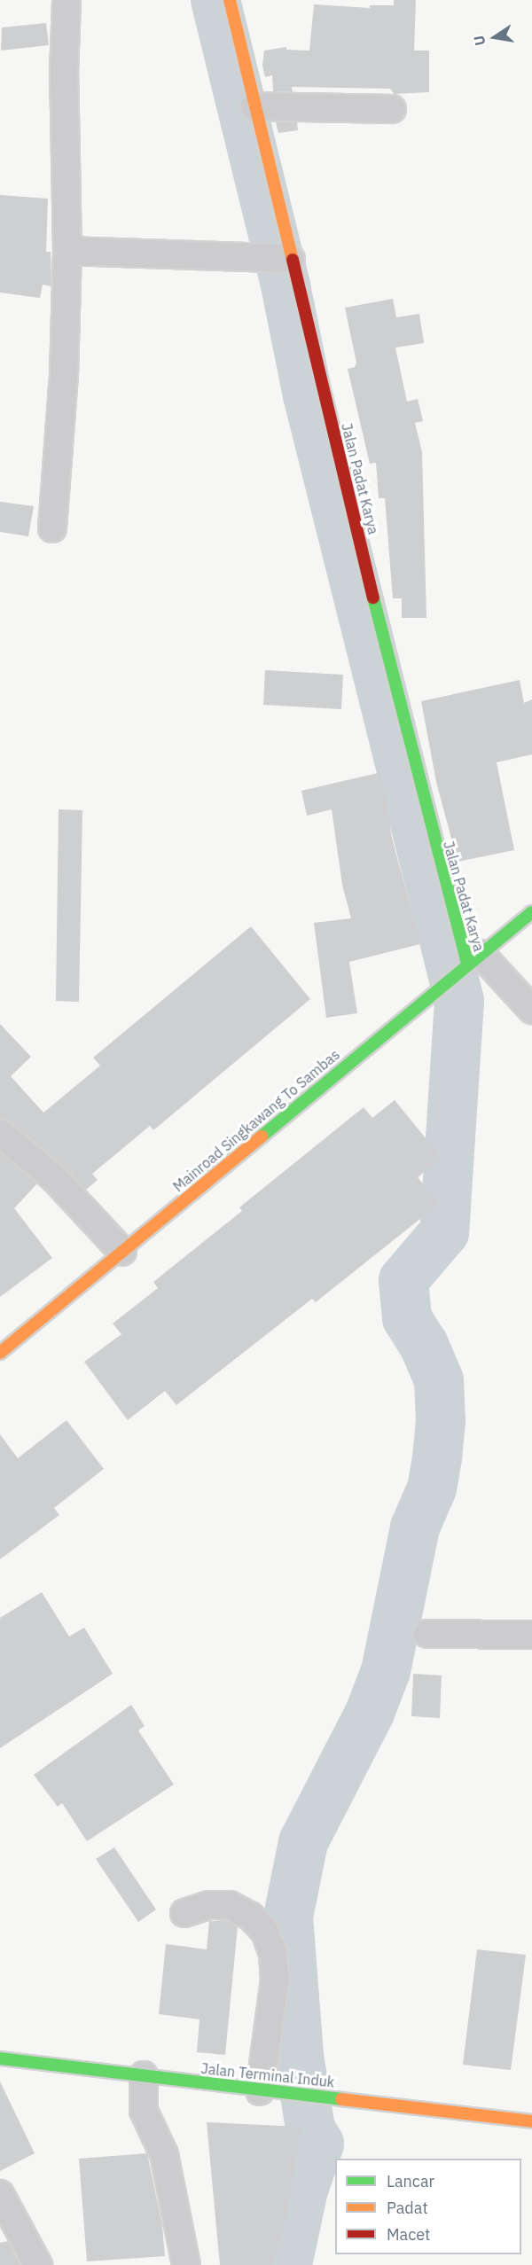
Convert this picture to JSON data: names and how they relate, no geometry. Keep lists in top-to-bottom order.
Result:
{
  "streets": {
    "main road": ["Jalan Padat Karya", "Mainroad Singkawang To Sambas", "Jalan Terminal Induk"]
  },
  "crossings": [
    ["Jalan Padat Karya", "Mainroad Singkawang To Sambas"]
  ],
  "legend": ["Lancar", "Padat", "Macet"],
  "north": "left"
}
